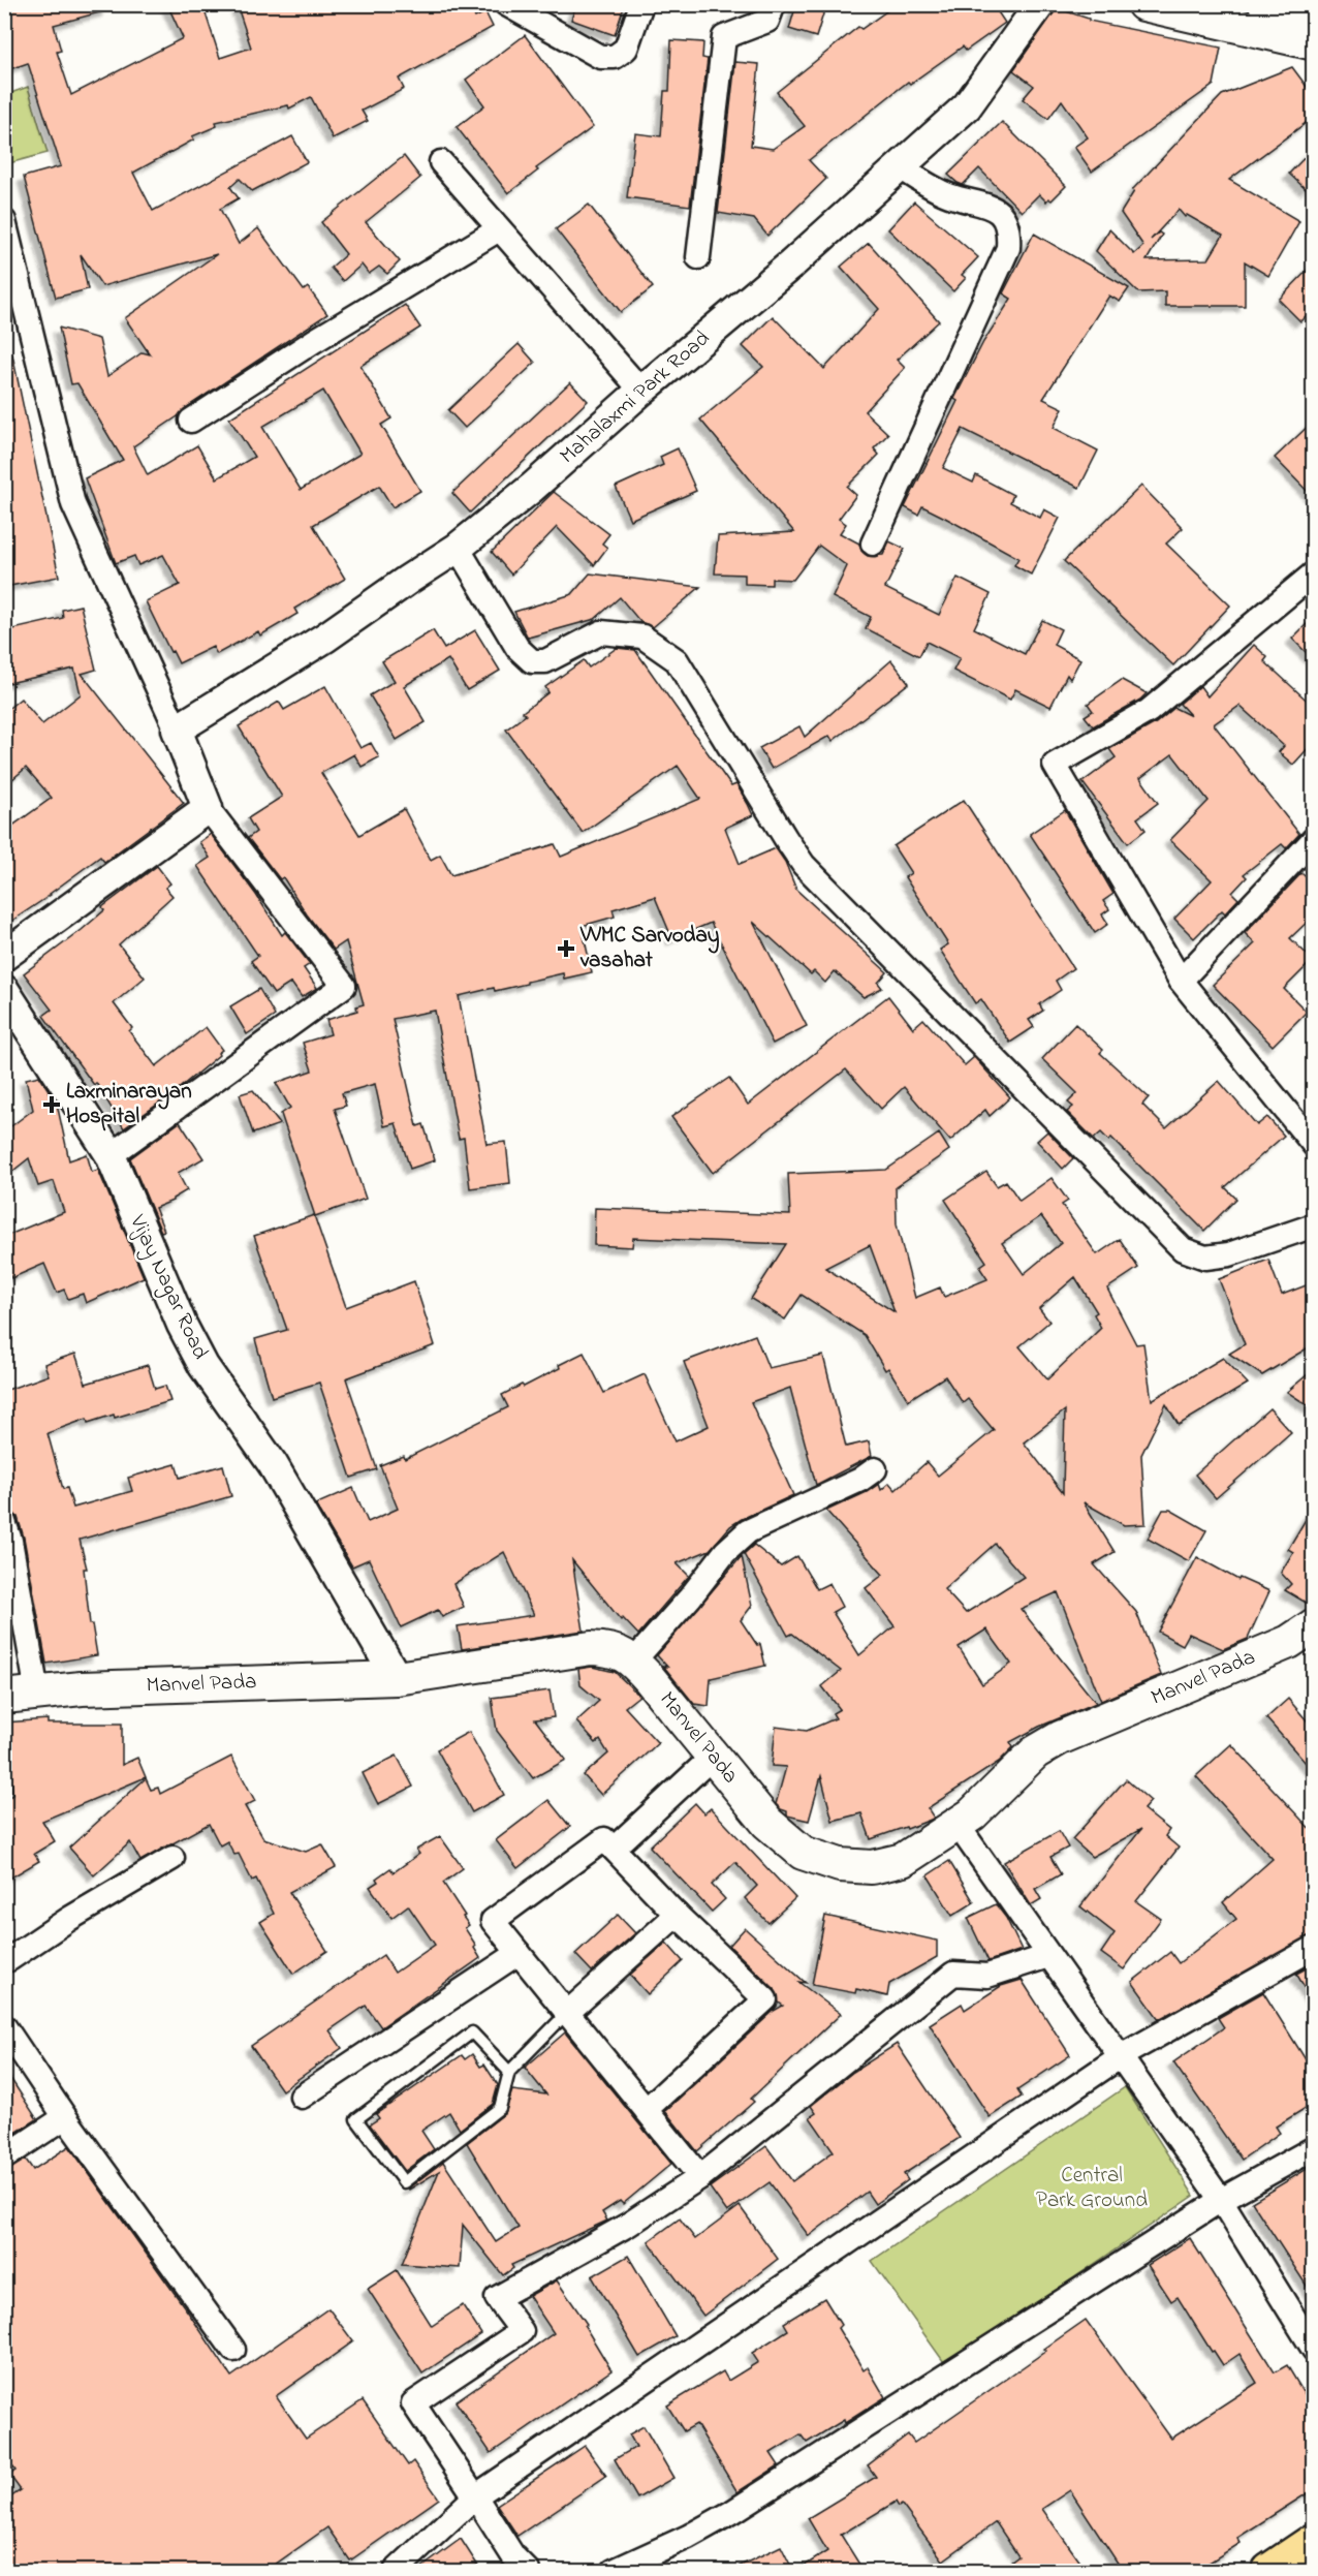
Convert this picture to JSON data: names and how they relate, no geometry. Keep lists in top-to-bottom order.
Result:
{
  "streets": {
    "main road": ["Manvel Pada"],
    "street": ["Mahalaxmi Park Road", "Vijay Nagar Road"]
  },
  "crossings": [
    ["Vijay Nagar Road", "Manvel Pada"]
  ],
  "parks": ["Central Park Ground"],
  "places": {
    "health": ["VVMC Sarvoday vasahat", "Laxminarayan Hospital"]
  }
}
